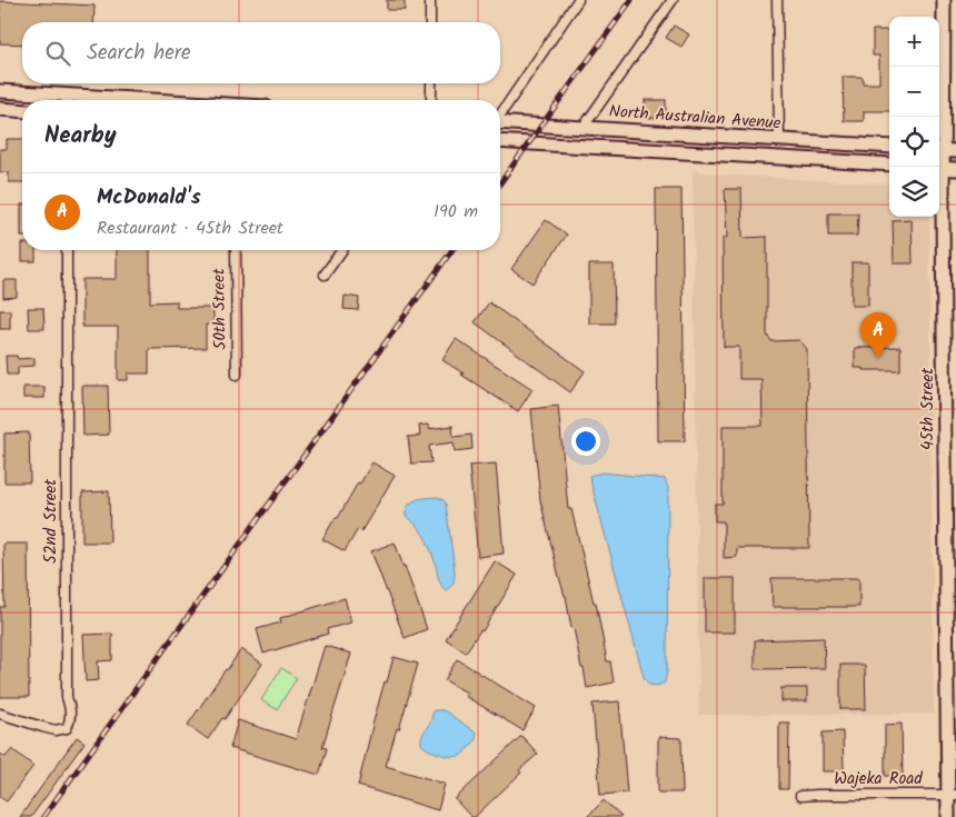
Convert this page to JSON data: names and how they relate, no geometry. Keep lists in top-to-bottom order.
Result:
{
  "streets": {
    "main road": ["North Australian Avenue", "45th Street"],
    "street": ["50th Street", "52nd Street", "Wajeka Road"]
  },
  "crossings": [
    ["45th Street", "Wajeka Road"]
  ],
  "page": {
    "map_buttons": ["+", "−"],
    "search": "Search here",
    "heading": "Nearby",
    "list": [
      {
        "mark": "A",
        "name": "McDonald's",
        "note": "Restaurant · 45th Street",
        "value": "190 m"
      }
    ],
    "pins": "A"
  }
}
